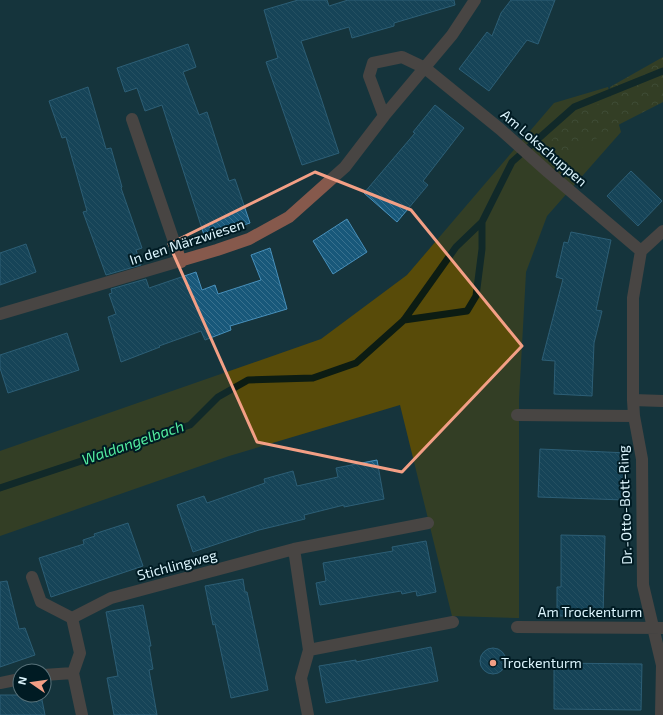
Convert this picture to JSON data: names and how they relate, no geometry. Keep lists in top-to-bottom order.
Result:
{
  "streets": {
    "street": [
      "Am Lokschuppen",
      "In den Märzwiesen",
      "Dr.-Otto-Bott-Ring",
      "Stichlingweg",
      "Am Trockenturm"
    ]
  },
  "crossings": [
    ["Am Lokschuppen", "In den Märzwiesen"],
    ["Am Lokschuppen", "Dr.-Otto-Bott-Ring"],
    ["Dr.-Otto-Bott-Ring", "Am Trockenturm"]
  ],
  "water": ["Waldangelbach"],
  "places": ["Trockenturm"],
  "north": "left"
}
